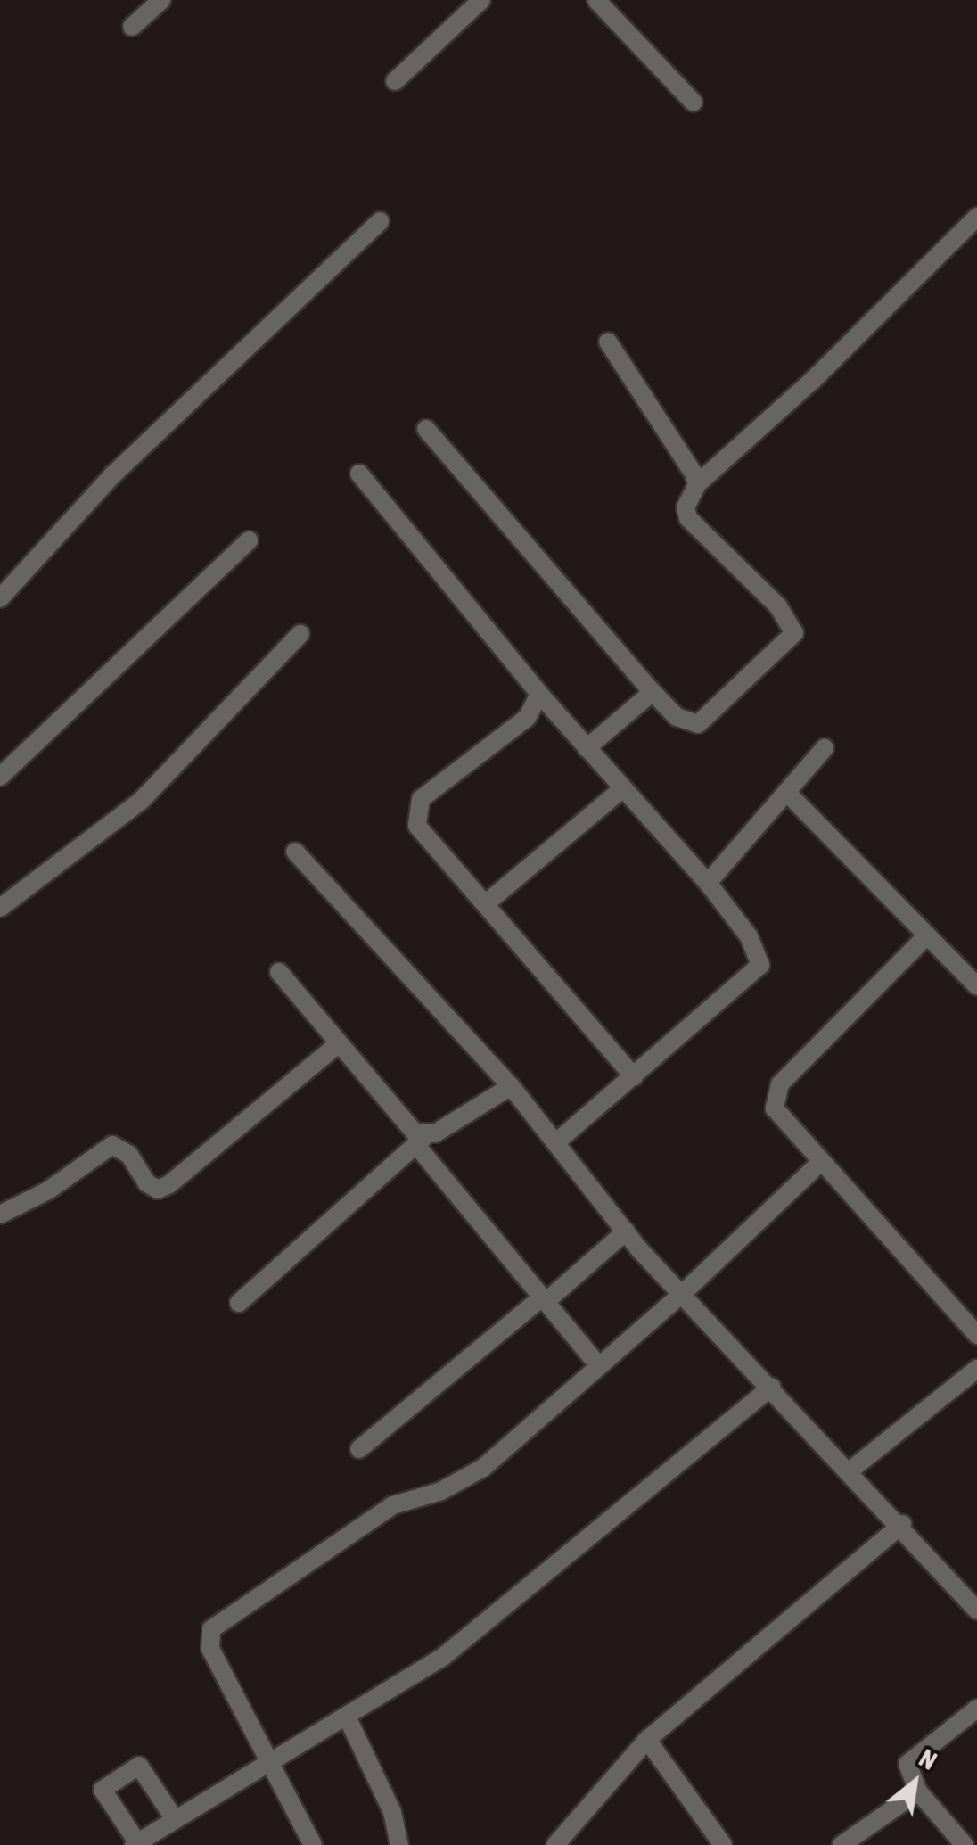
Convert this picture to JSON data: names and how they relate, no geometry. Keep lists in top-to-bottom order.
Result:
{
  "north": "top right"
}
